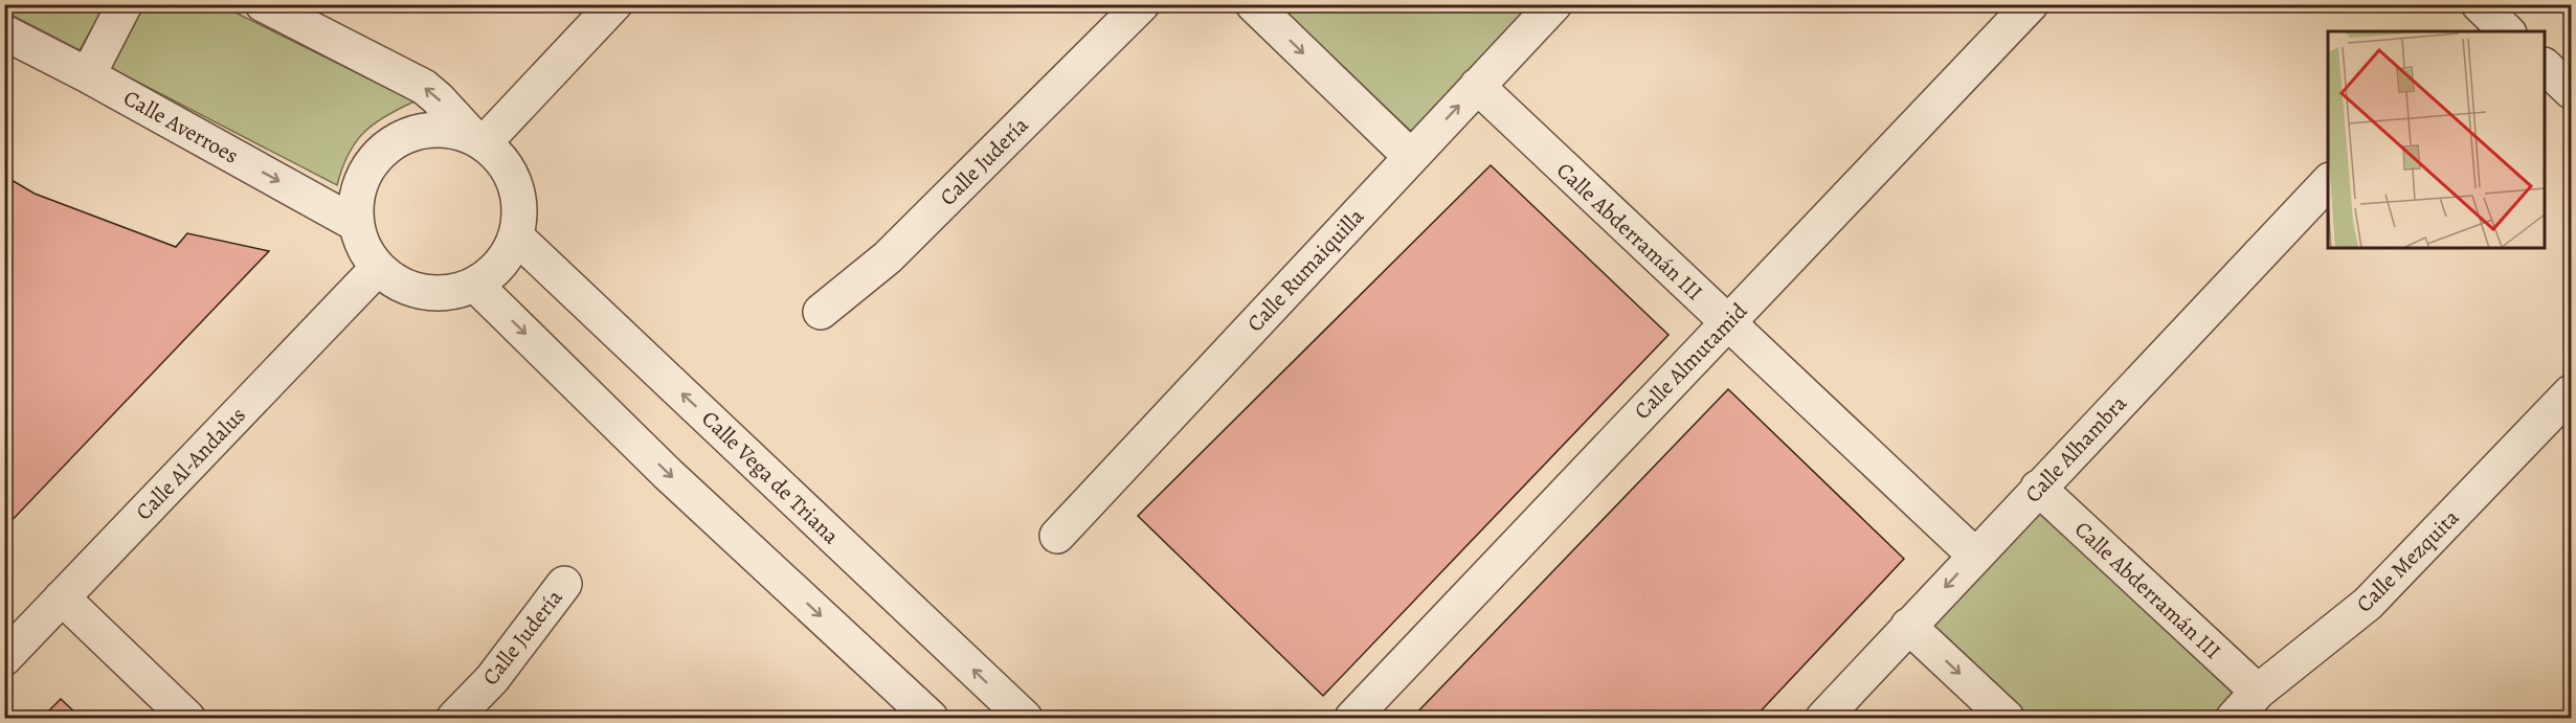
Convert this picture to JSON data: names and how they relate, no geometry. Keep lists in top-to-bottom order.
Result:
{
  "streets": {
    "street": [
      "Calle Averroes",
      "Calle Judería",
      "Calle Abderramán III",
      "Calle Rumaiquilla",
      "Calle Almutamid",
      "Calle Alhambra",
      "Calle Al-Andalus",
      "Calle Vega de Triana",
      "Calle Mezquita"
    ]
  },
  "crossings": [
    ["Calle Averroes", "Calle Al-Andalus"],
    ["Calle Averroes", "Calle Vega de Triana"],
    ["Calle Abderramán III", "Calle Rumaiquilla"],
    ["Calle Abderramán III", "Calle Almutamid"],
    ["Calle Abderramán III", "Calle Alhambra"],
    ["Calle Abderramán III", "Calle Mezquita"],
    ["Calle Al-Andalus", "Calle Vega de Triana"]
  ]
}
